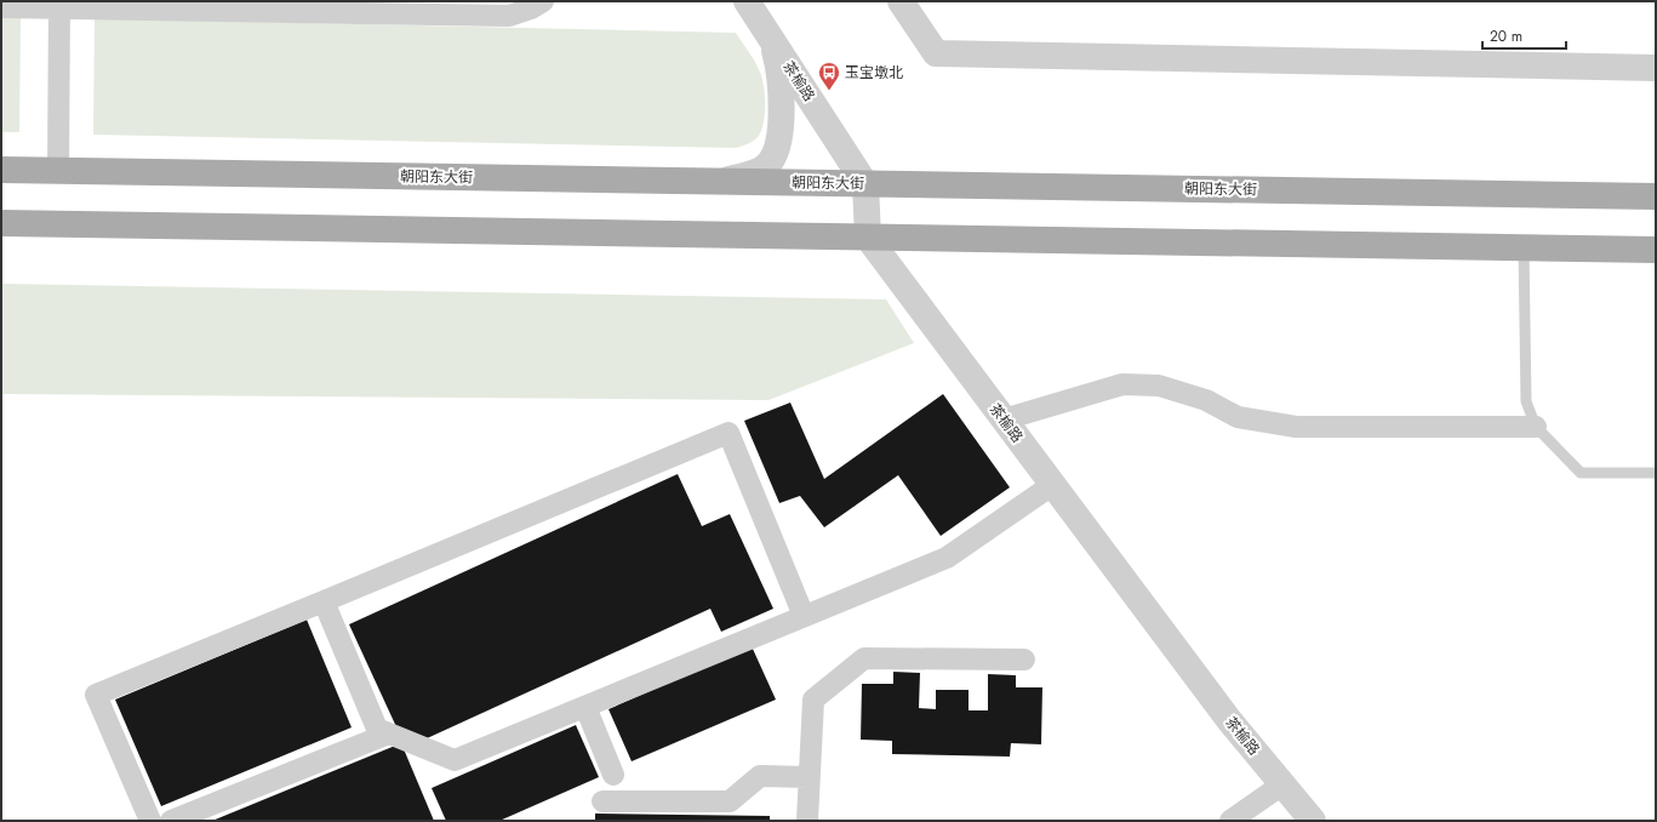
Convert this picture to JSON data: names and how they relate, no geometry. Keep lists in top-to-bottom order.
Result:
{
  "streets": {
    "main road": ["朝阳东大街"],
    "street": ["茶榆路"]
  },
  "crossings": [
    ["茶榆路", "朝阳东大街"]
  ],
  "places": {
    "bus stop": ["玉宝墩北"]
  },
  "scale_bar": "20 m"
}
